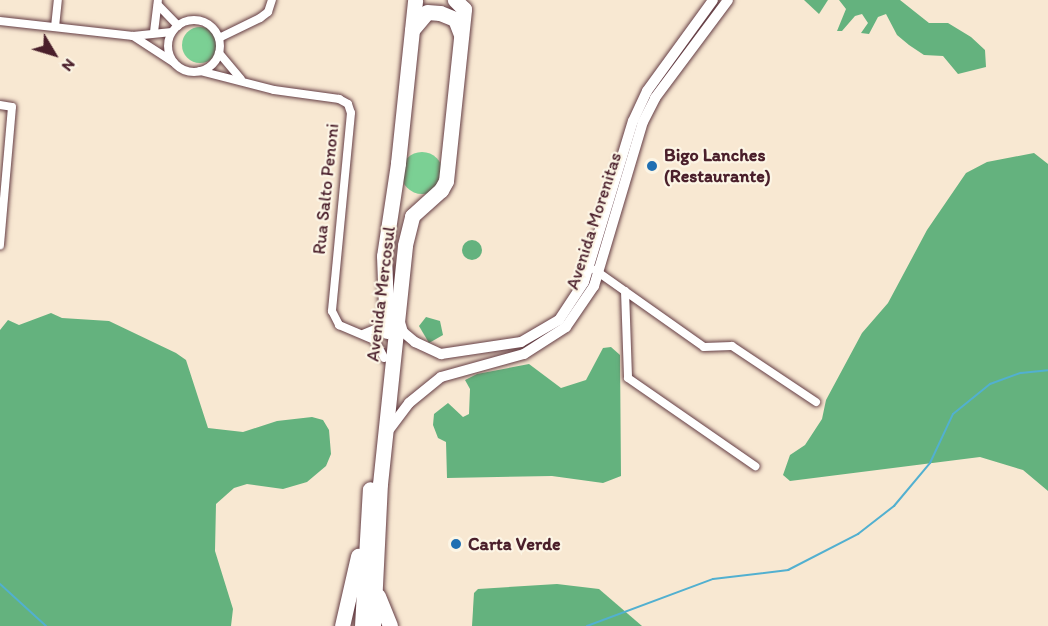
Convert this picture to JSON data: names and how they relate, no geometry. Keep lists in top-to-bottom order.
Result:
{
  "streets": {
    "highway": ["Avenida Mercosul"],
    "main road": ["Avenida Morenitas"],
    "street": ["Rua Salto Penoni"]
  },
  "crossings": [
    ["Rua Salto Penoni", "Avenida Mercosul"],
    ["Avenida Morenitas", "Avenida Mercosul"]
  ],
  "places": ["Bigo Lanches (Restaurante)", "Carta Verde"],
  "north": "bottom right"
}
